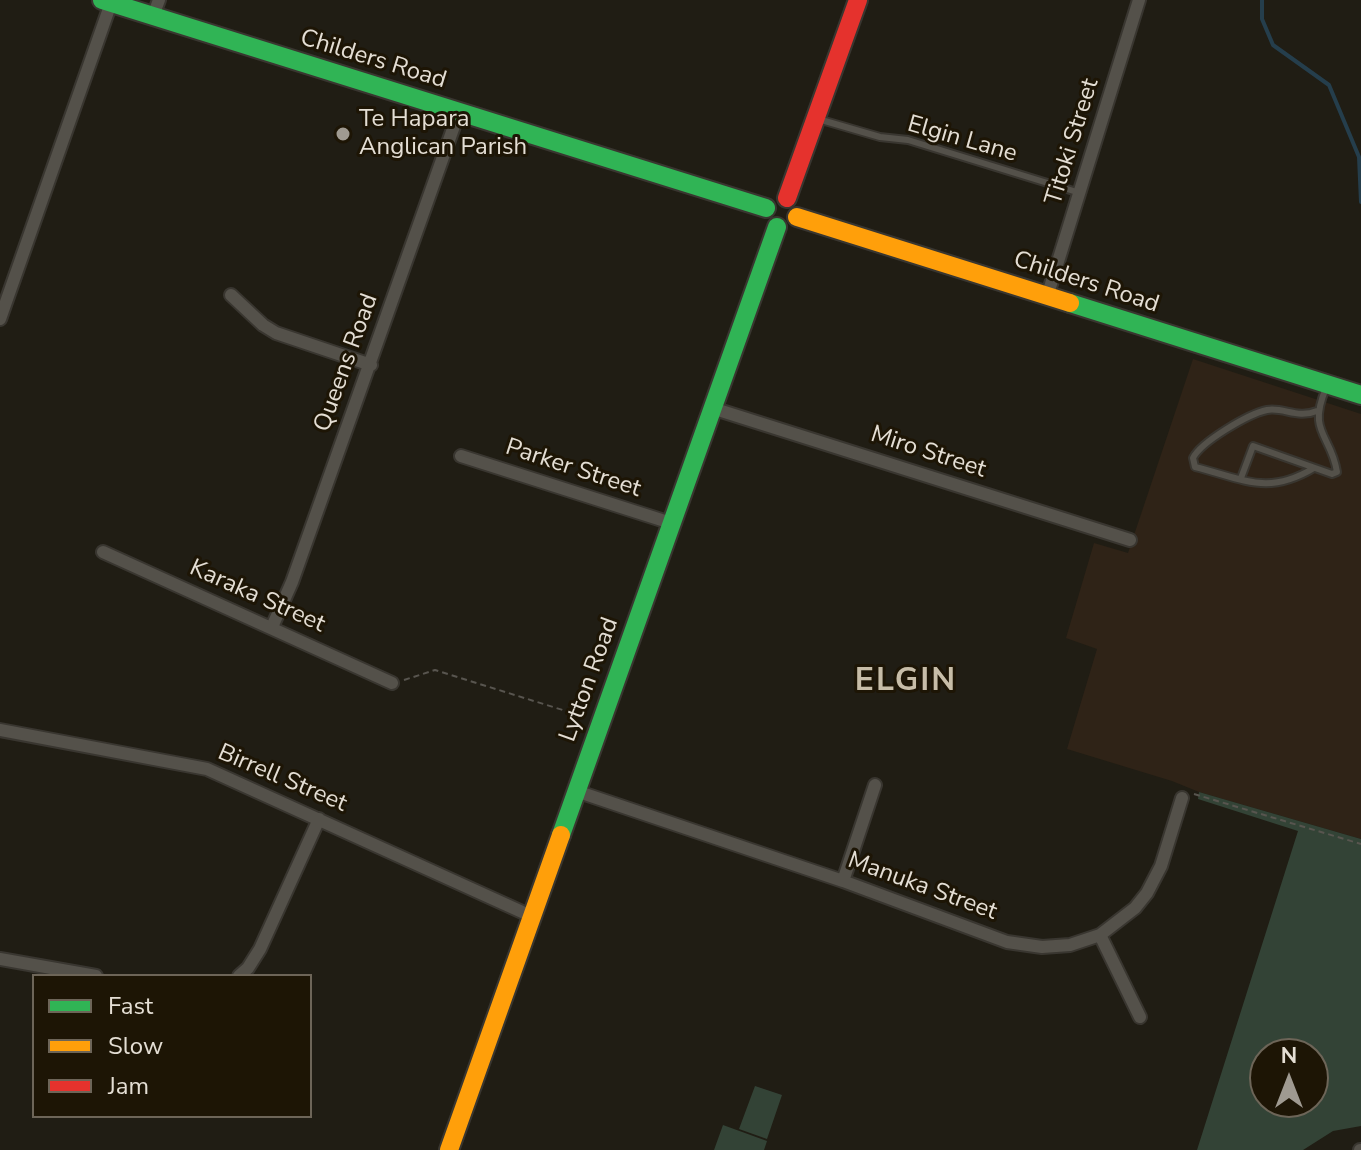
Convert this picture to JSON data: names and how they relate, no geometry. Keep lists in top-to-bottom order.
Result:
{
  "streets": {
    "main road": ["Childers Road", "Lytton Road"],
    "street": [
      "Titoki Street",
      "Queens Road",
      "Miro Street",
      "Parker Street",
      "Karaka Street",
      "Birrell Street",
      "Manuka Street"
    ],
    "lane": ["Elgin Lane"]
  },
  "crossings": [
    ["Childers Road", "Titoki Street"],
    ["Childers Road", "Queens Road"],
    ["Childers Road", "Lytton Road"],
    ["Elgin Lane", "Titoki Street"],
    ["Queens Road", "Karaka Street"],
    ["Miro Street", "Lytton Road"],
    ["Parker Street", "Lytton Road"],
    ["Lytton Road", "Birrell Street"],
    ["Lytton Road", "Manuka Street"]
  ],
  "districts": ["ELGIN"],
  "places": ["Te Hapara Anglican Parish"],
  "legend": ["Fast", "Slow", "Jam"],
  "north": "top"
}
